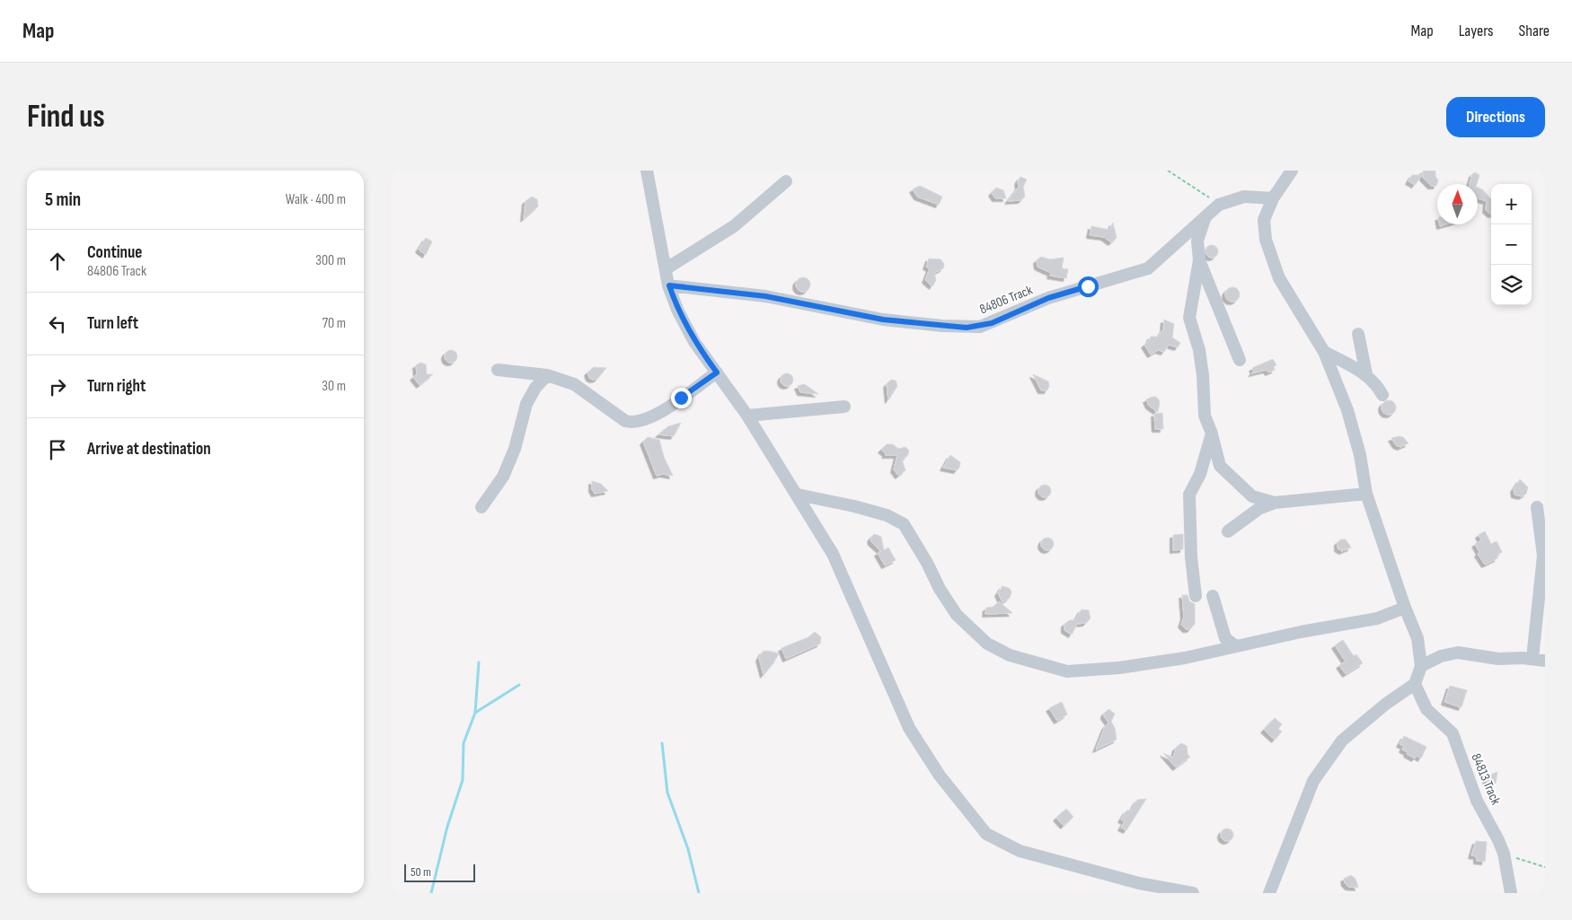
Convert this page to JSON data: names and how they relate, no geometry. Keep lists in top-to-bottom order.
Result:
{
  "streets": {
    "street": ["84806 Track", "84813 Track"]
  },
  "scale_bar": "50 m",
  "north": "top",
  "page": {
    "header": "Map",
    "nav": ["Map", "Layers", "Share"],
    "buttons": "Directions",
    "title": "Find us",
    "heading": ["5 min", "Walk · 400 m"],
    "map_buttons": ["+", "−"],
    "list": [
      ["Continue", "84806 Track", "300 m"],
      ["Turn left", "70 m"],
      ["Turn right", "30 m"],
      "Arrive at destination"
    ],
    "scale": "50 m"
  }
}
